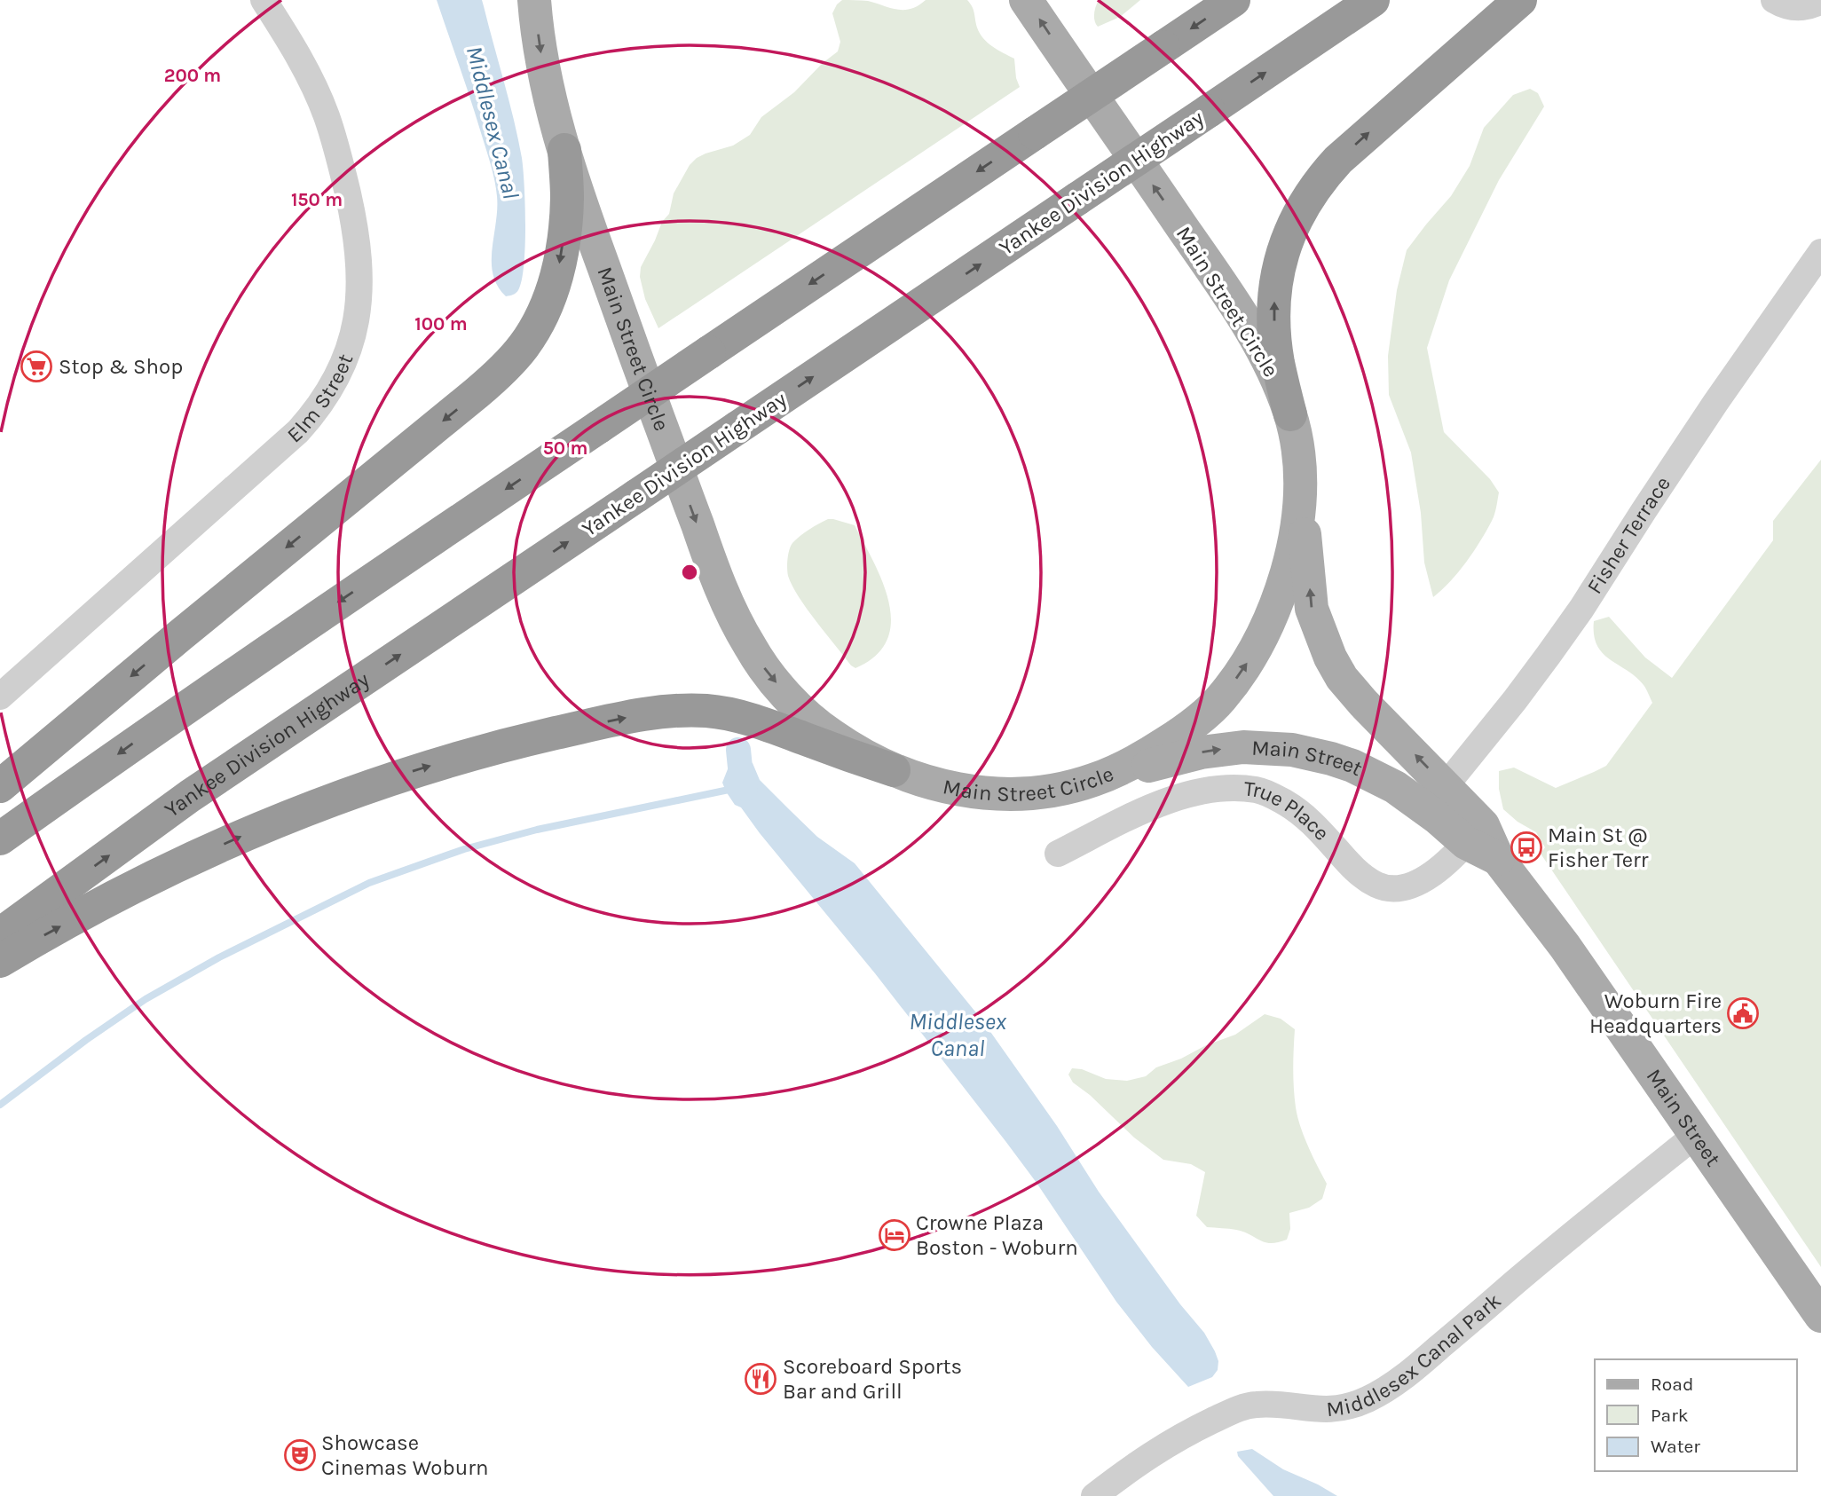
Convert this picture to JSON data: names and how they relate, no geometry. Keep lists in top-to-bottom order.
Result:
{
  "streets": {
    "highway": ["Yankee Division Highway"],
    "main road": ["Main Street Circle", "Main Street"],
    "street": [
      "Elm Street",
      "Fisher Terrace",
      "True Place",
      "Middlesex Canal Park"
    ]
  },
  "crossings": [
    ["Main Street Circle", "Main Street"],
    ["Fisher Terrace", "Main Street"],
    ["Main Street", "True Place"],
    ["Main Street", "Middlesex Canal Park"]
  ],
  "water": ["Middlesex Canal"],
  "places": {
    "supermarket": ["Stop & Shop"],
    "bus stop": ["Main St @ Fisher Terr"],
    "public building": ["Woburn Fire Headquarters"],
    "hotel": ["Crowne Plaza Boston - Woburn"],
    "restaurant": ["Scoreboard Sports Bar and Grill"],
    "theatre": ["Showcase Cinemas Woburn"]
  },
  "legend": ["Road", "Park", "Water"],
  "rings": [
    "200 m",
    "150 m",
    "100 m",
    "50 m"
  ]
}
